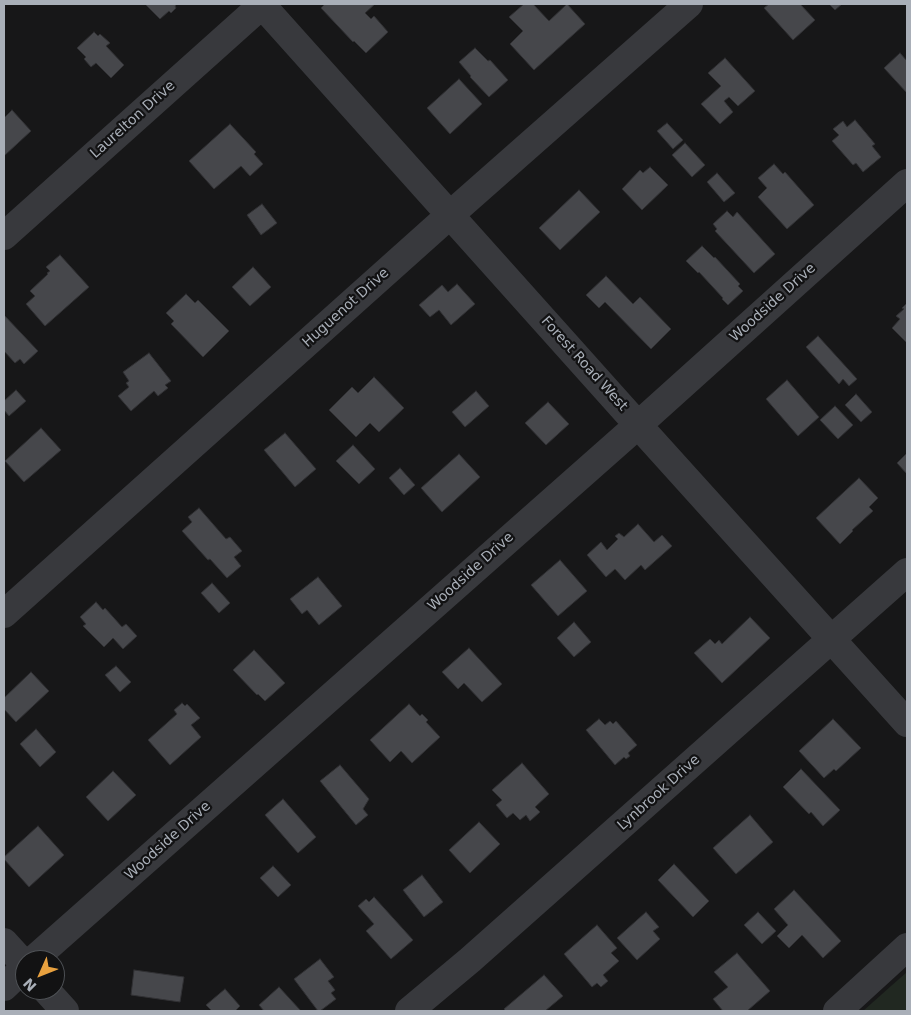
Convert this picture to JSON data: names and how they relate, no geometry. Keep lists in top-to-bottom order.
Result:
{
  "streets": {
    "street": [
      "Laurelton Drive",
      "Woodside Drive",
      "Huguenot Drive",
      "Forest Road West",
      "Lynbrook Drive"
    ]
  },
  "crossings": [
    ["Laurelton Drive", "Forest Road West"],
    ["Woodside Drive", "Forest Road West"],
    ["Huguenot Drive", "Forest Road West"],
    ["Forest Road West", "Lynbrook Drive"]
  ],
  "north": "bottom left"
}
